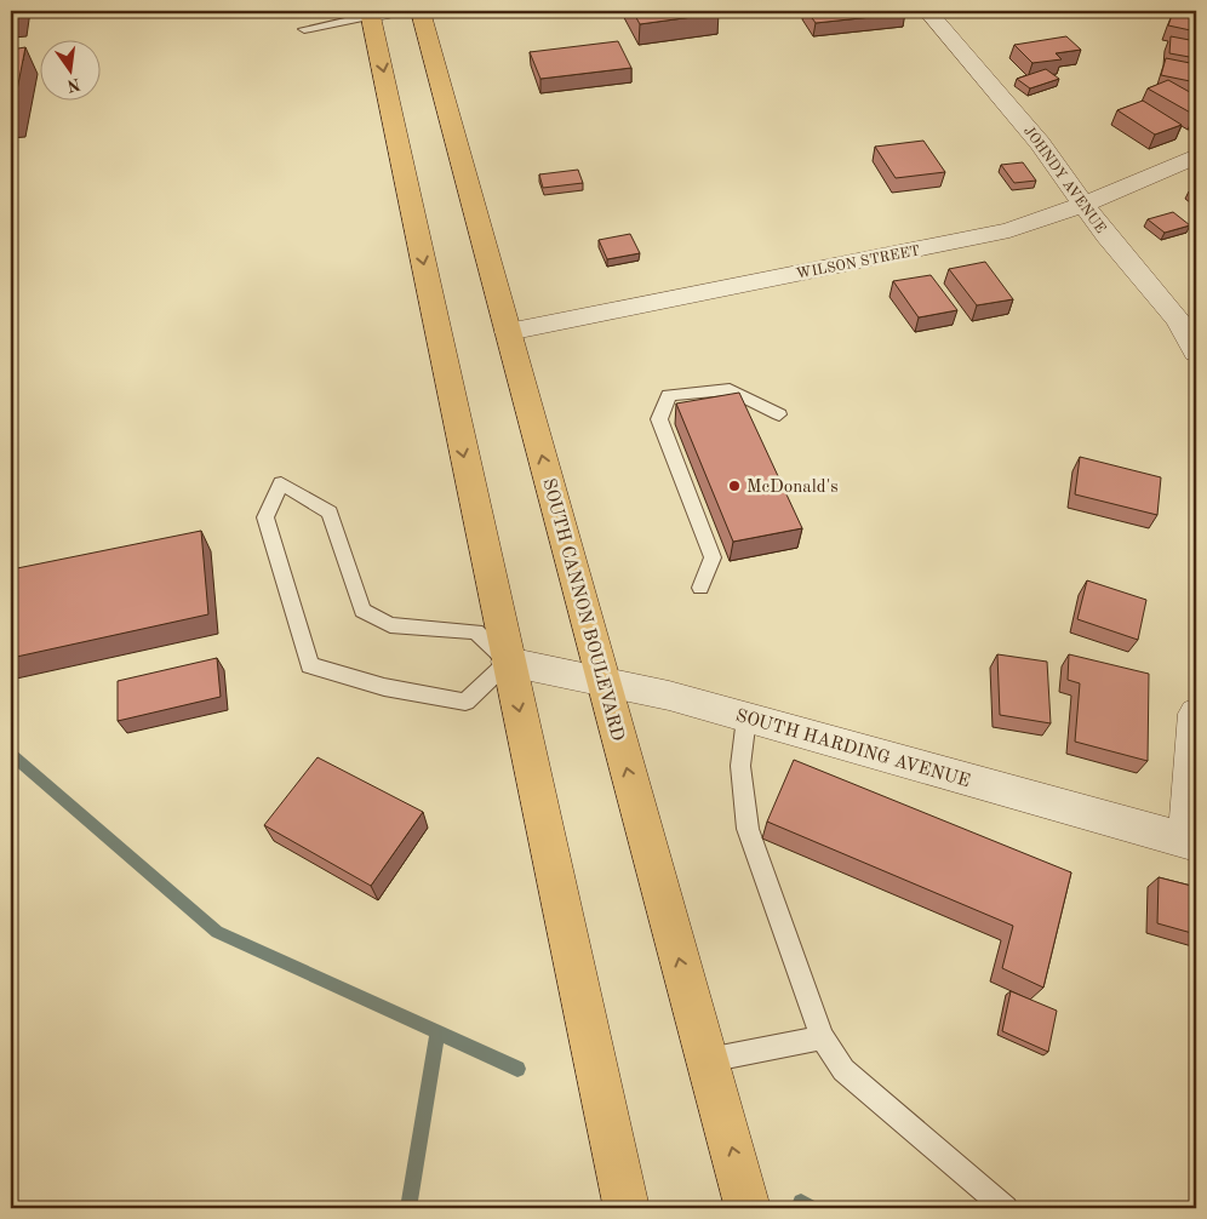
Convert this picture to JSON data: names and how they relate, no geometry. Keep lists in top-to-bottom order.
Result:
{
  "streets": {
    "main road": ["SOUTH CANNON BOULEVARD"],
    "street": ["JOHNDY AVENUE", "WILSON STREET", "SOUTH HARDING AVENUE"]
  },
  "crossings": [
    ["JOHNDY AVENUE", "WILSON STREET"],
    ["WILSON STREET", "SOUTH CANNON BOULEVARD"],
    ["SOUTH CANNON BOULEVARD", "SOUTH HARDING AVENUE"]
  ],
  "places": ["McDonald's"],
  "north": "bottom"
}
